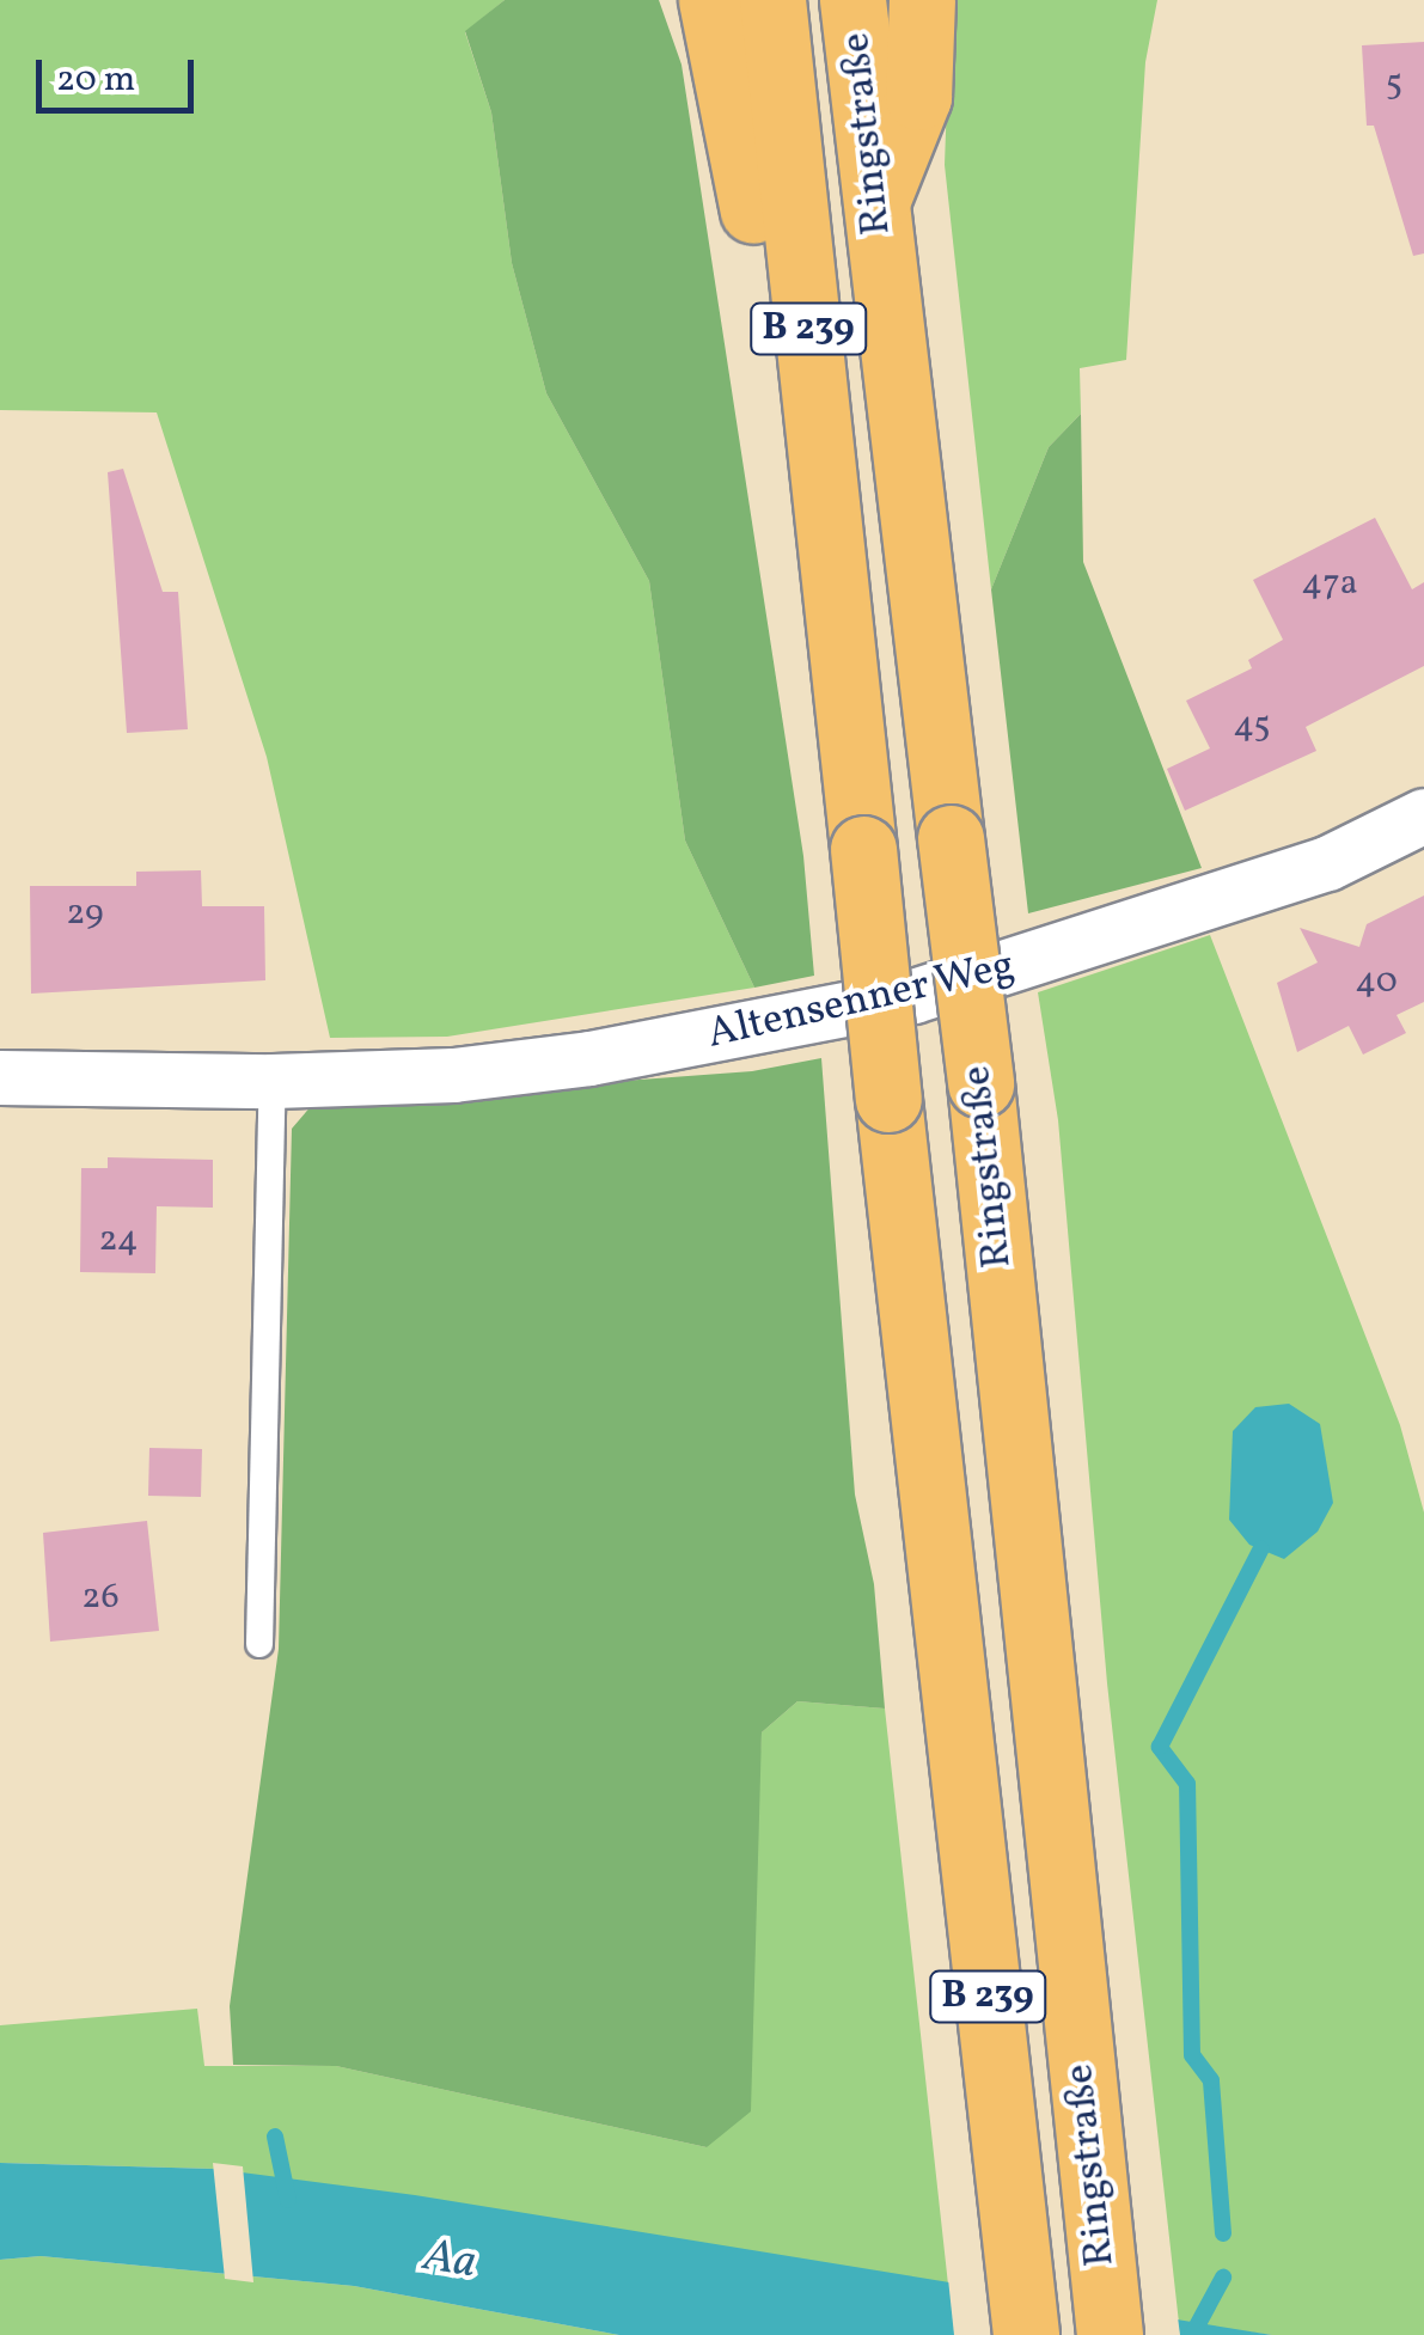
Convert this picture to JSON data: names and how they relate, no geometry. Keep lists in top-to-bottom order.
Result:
{
  "streets": {
    "highway": ["Ringstraße", "B 239"],
    "street": ["Altensenner Weg"]
  },
  "water": ["Aa"],
  "house_numbers": [
    "5",
    "47a",
    "45",
    "29",
    "40",
    "24",
    "26"
  ],
  "scale_bar": "20 m"
}
